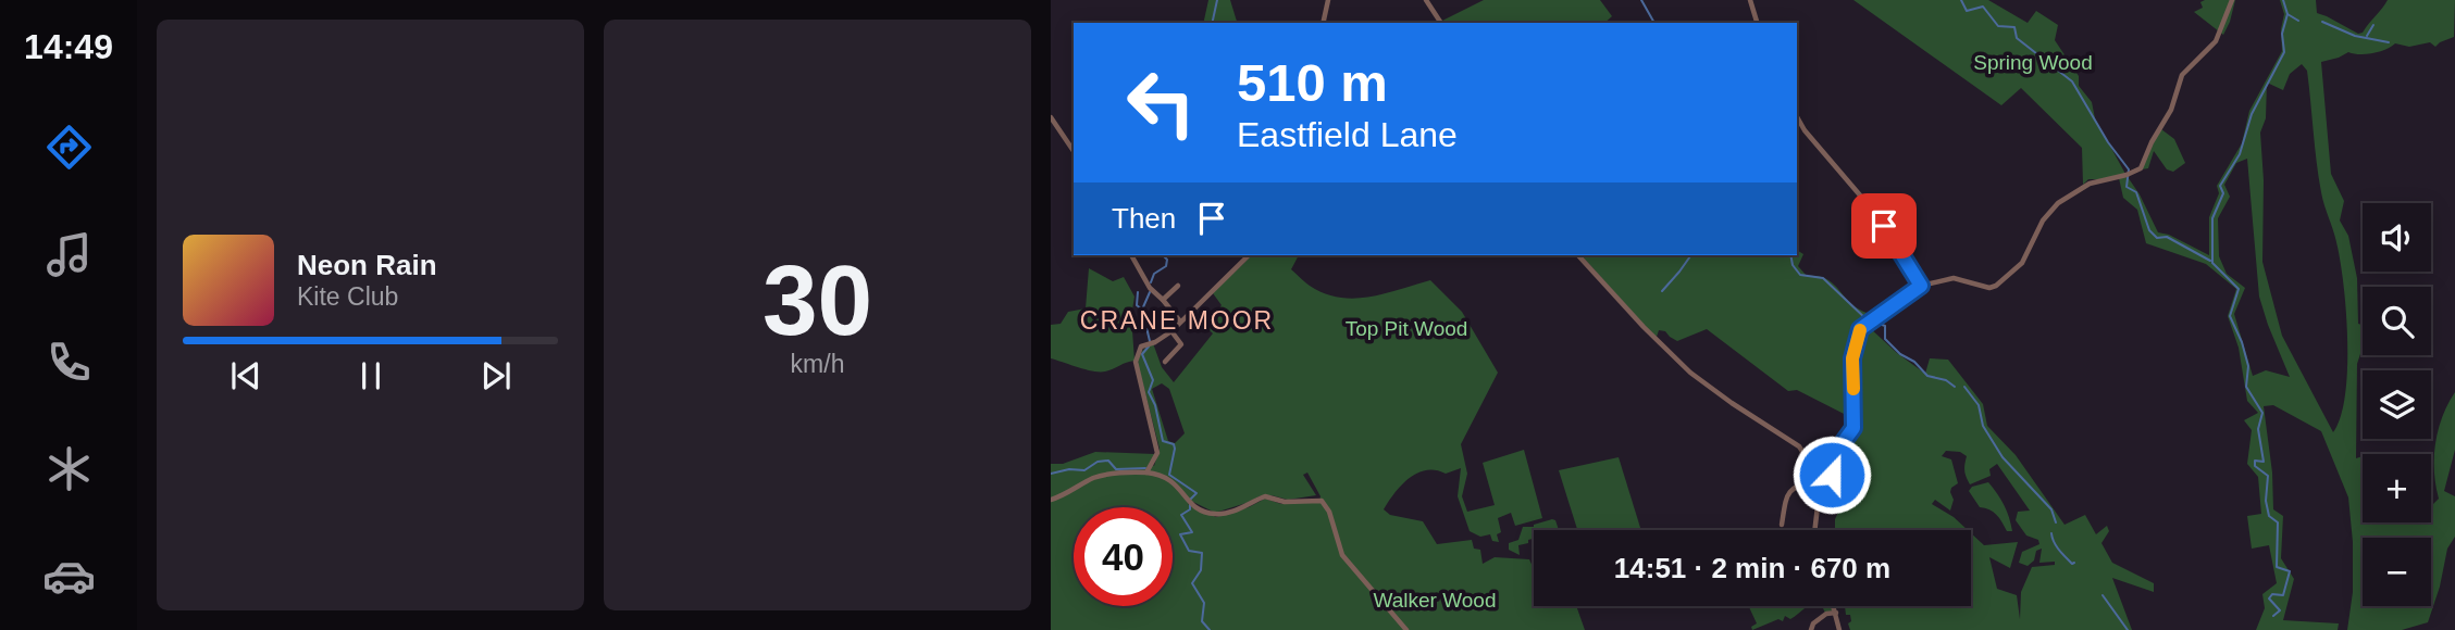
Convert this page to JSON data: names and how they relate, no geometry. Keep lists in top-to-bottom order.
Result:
{
  "districts": ["CRANE MOOR"],
  "parks": ["Spring Wood", "Top Pit Wood", "Walker Wood"],
  "page": {
    "tabs": "14:49",
    "tile": ["30", "km/h"],
    "turn": ["510 m", "Eastfield Lane"],
    "then": "Then",
    "map_buttons": ["+", "−"],
    "song": ["Neon Rain", "Kite Club"],
    "limit": "40",
    "trip": "14:51 · 2 min · 670 m"
  }
}
